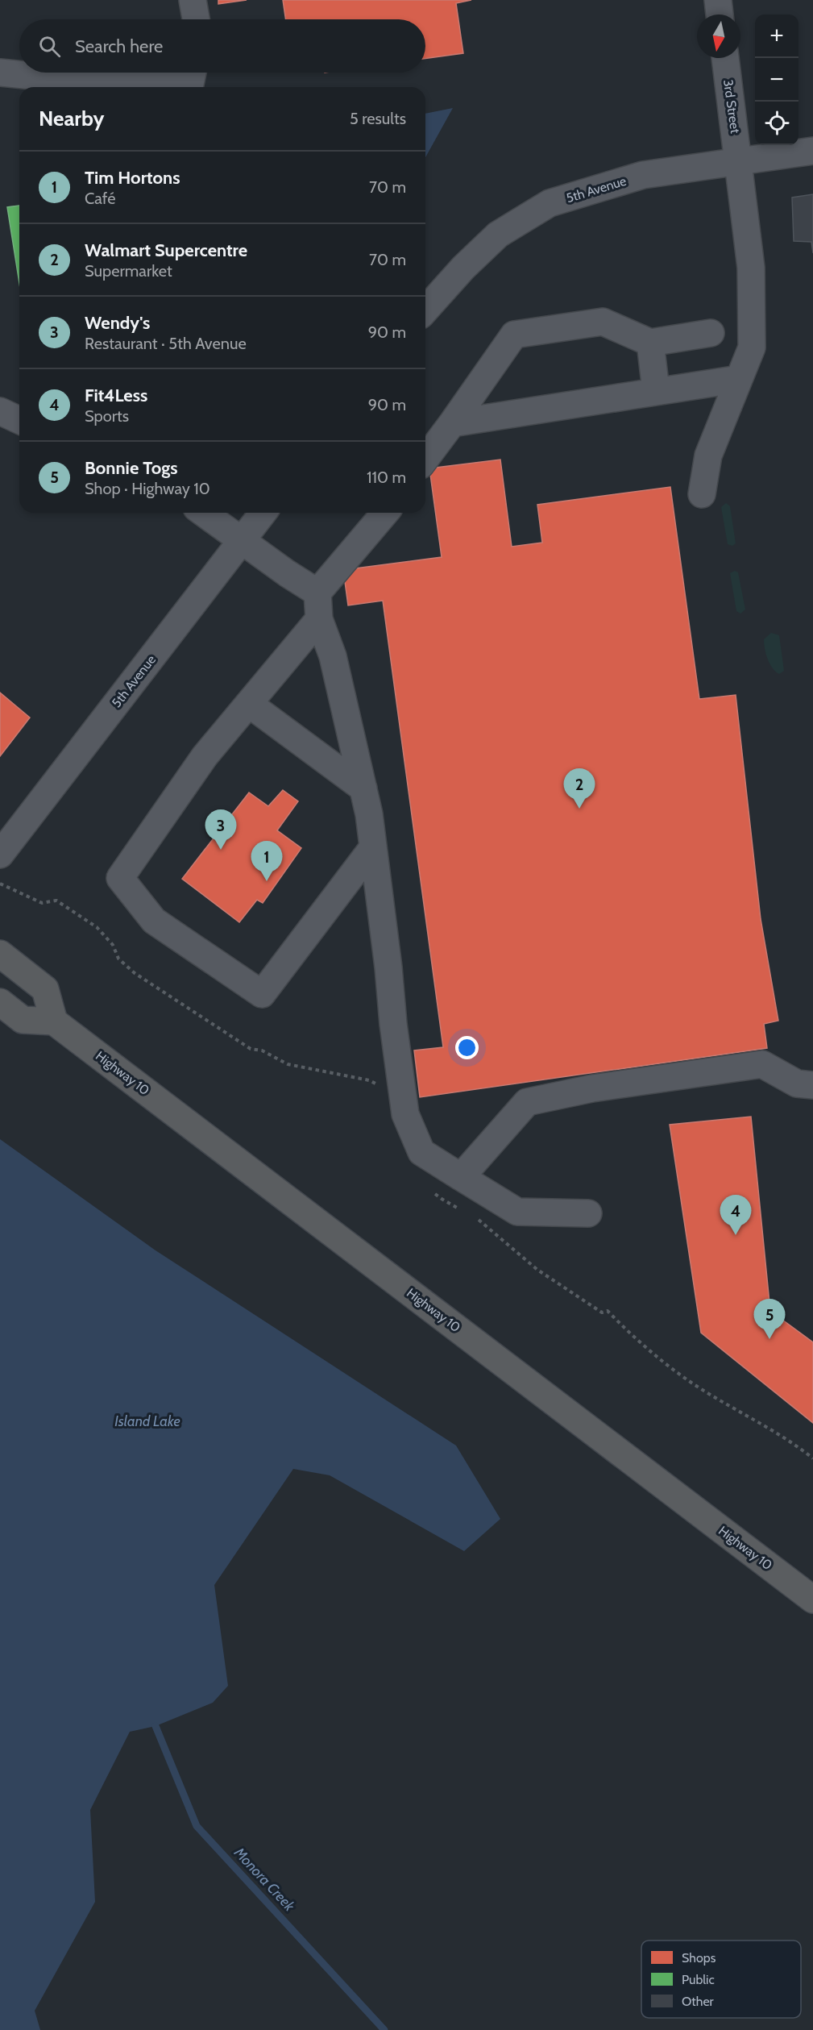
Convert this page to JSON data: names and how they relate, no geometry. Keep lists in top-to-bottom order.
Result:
{
  "streets": {
    "highway": ["Highway 10"],
    "street": ["3rd Street", "5th Avenue"]
  },
  "crossings": [
    ["3rd Street", "5th Avenue"]
  ],
  "water": ["Island Lake", "Monora Creek"],
  "legend": ["Shops", "Public", "Other"],
  "north": "bottom",
  "page": {
    "map_buttons": ["+", "−"],
    "search": "Search here",
    "heading": ["Nearby", "5 results"],
    "list": [
      {
        "mark": "1",
        "name": "Tim Hortons",
        "note": "Café",
        "value": "70 m"
      },
      {
        "mark": "2",
        "name": "Walmart Supercentre",
        "note": "Supermarket",
        "value": "70 m"
      },
      {
        "mark": "3",
        "name": "Wendy's",
        "note": "Restaurant · 5th Avenue",
        "value": "90 m"
      },
      {
        "mark": "4",
        "name": "Fit4Less",
        "note": "Sports",
        "value": "90 m"
      },
      {
        "mark": "5",
        "name": "Bonnie Togs",
        "note": "Shop · Highway 10",
        "value": "110 m"
      }
    ],
    "pins": [
      "2",
      "3",
      "1",
      "4",
      "5"
    ]
  }
}
